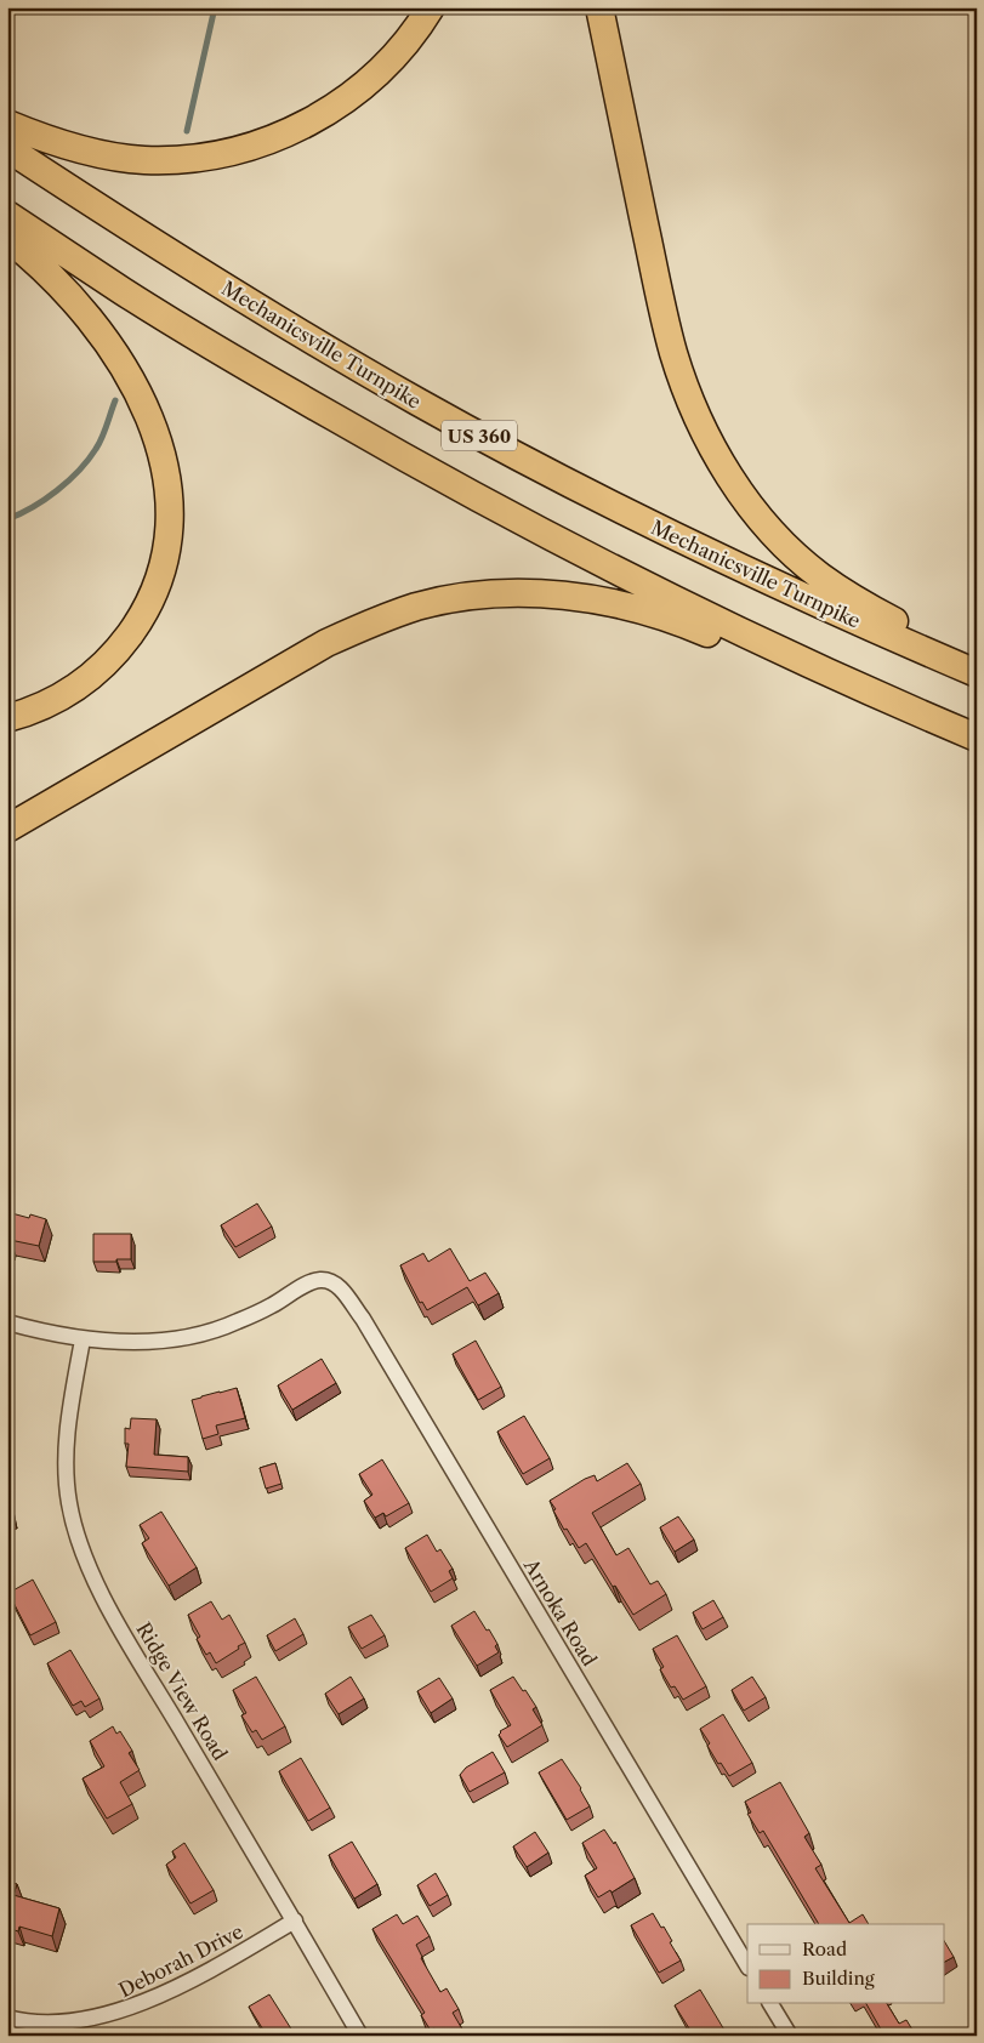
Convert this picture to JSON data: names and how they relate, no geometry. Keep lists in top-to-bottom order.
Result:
{
  "streets": {
    "highway": ["Mechanicsville Turnpike", "US 360"],
    "street": ["Arnoka Road", "Ridge View Road", "Deborah Drive"]
  },
  "crossings": [
    ["Arnoka Road", "Ridge View Road"],
    ["Ridge View Road", "Deborah Drive"]
  ],
  "legend": ["Road", "Building"]
}
